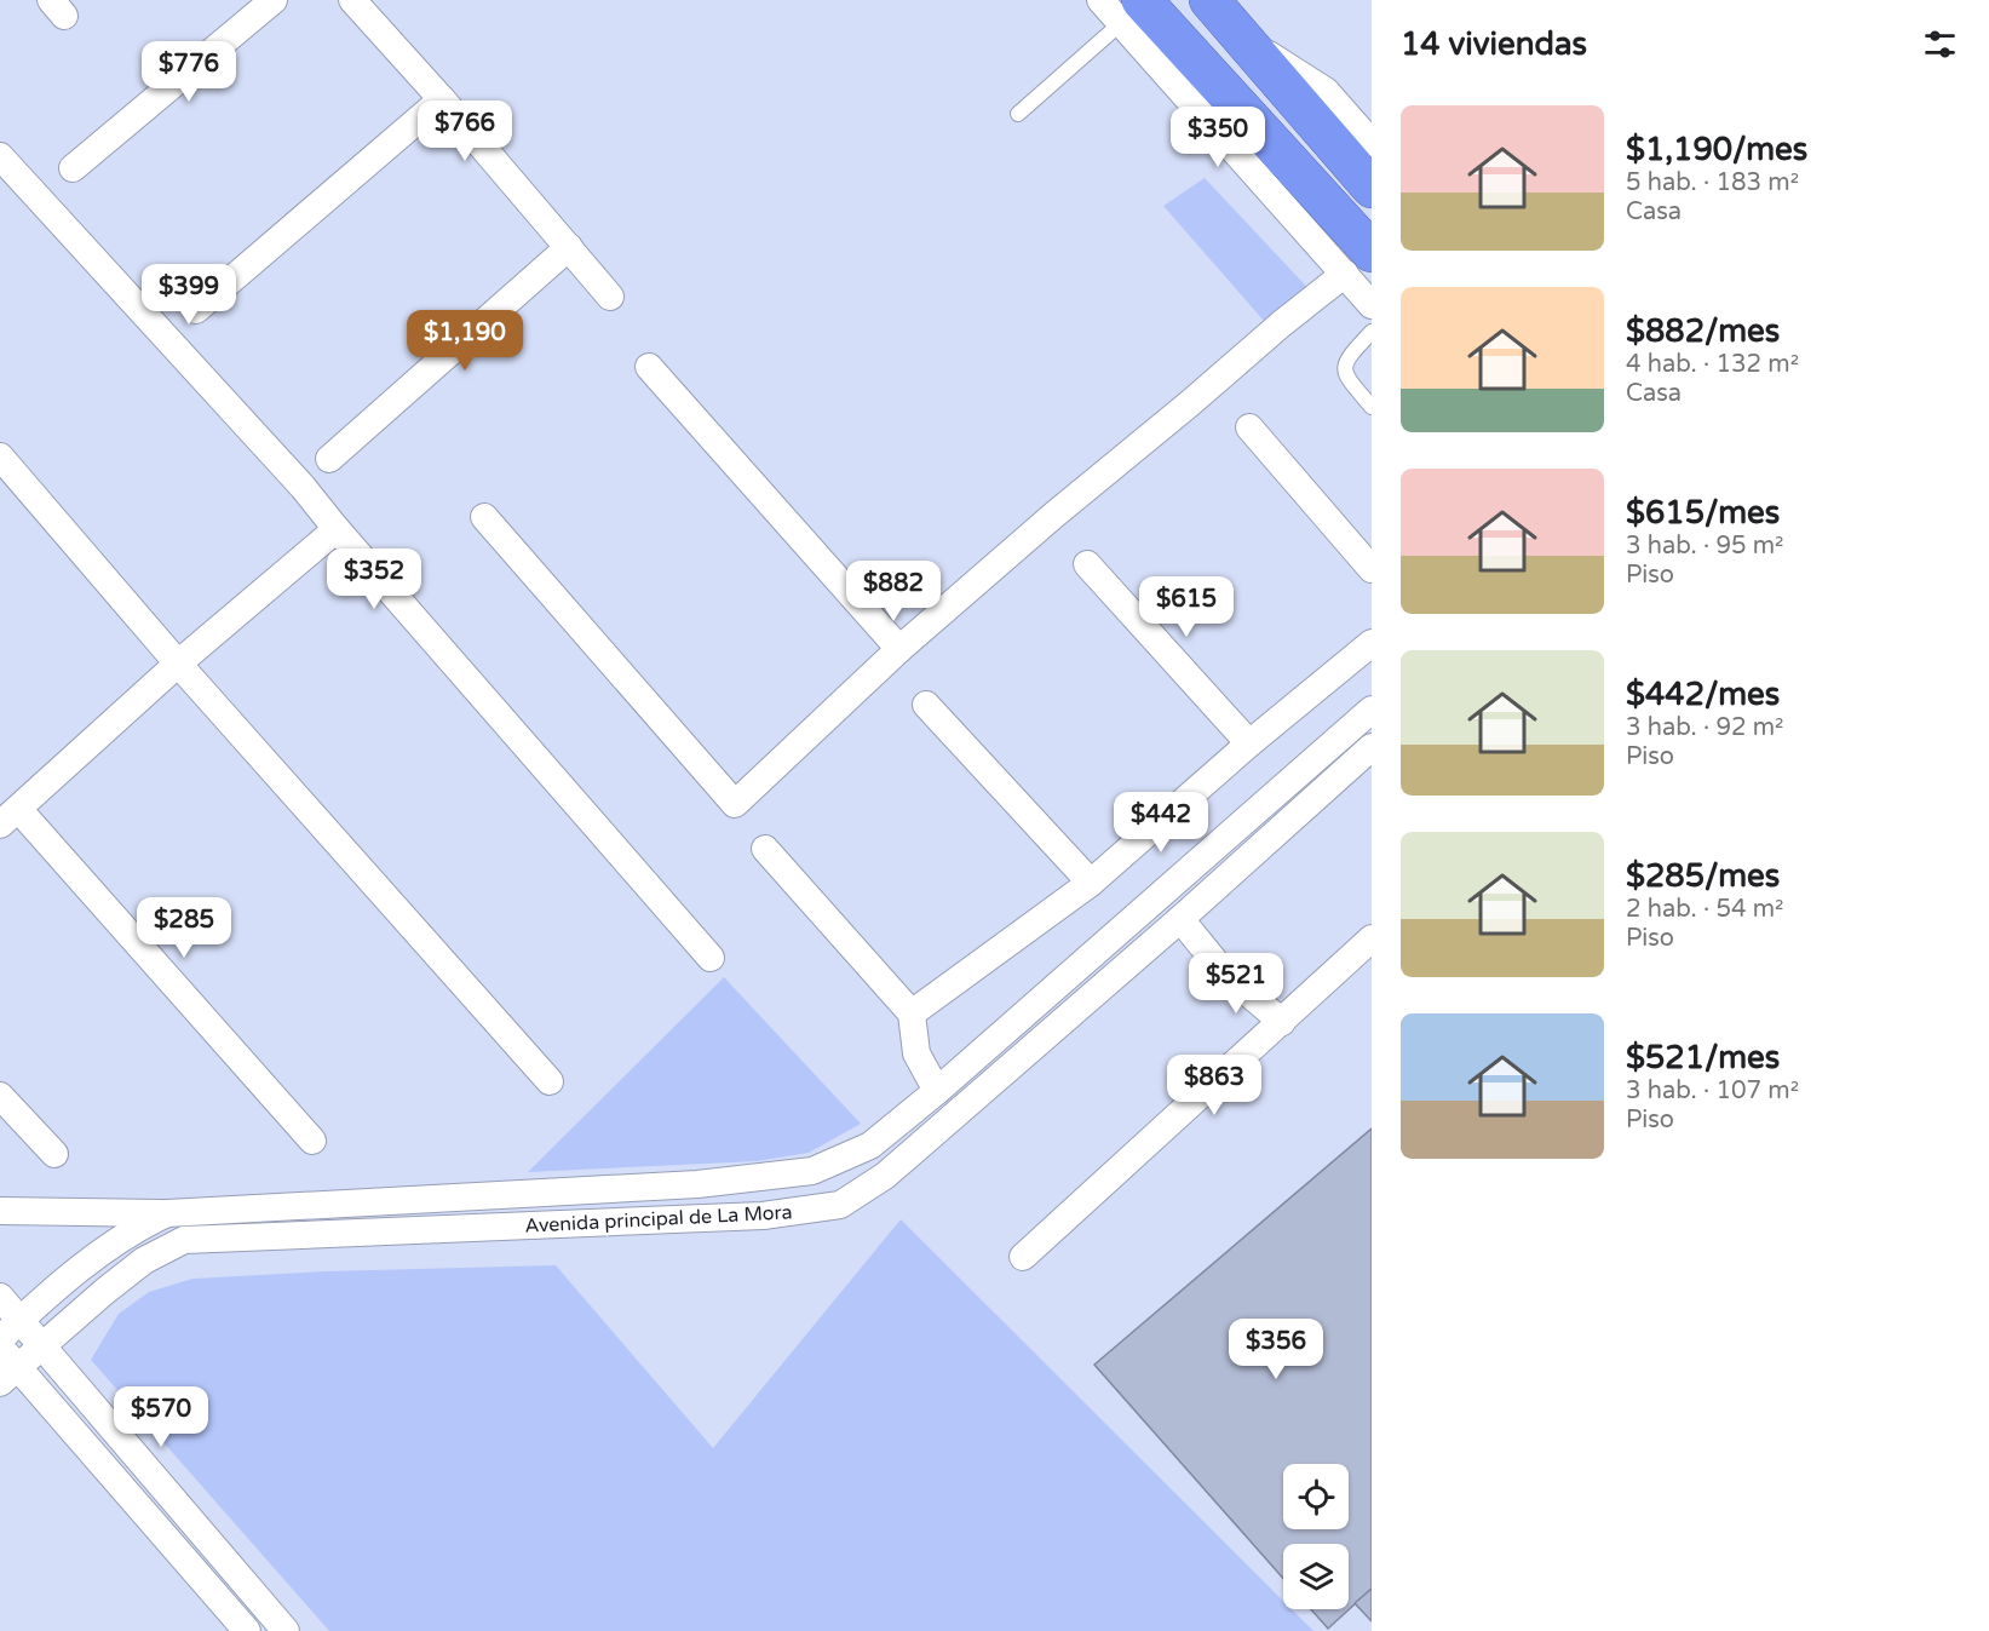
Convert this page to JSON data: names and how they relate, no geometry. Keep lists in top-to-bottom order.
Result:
{
  "streets": {
    "street": ["Avenida principal de La Mora"]
  },
  "page": {
    "heading": "14 viviendas",
    "price": [
      "$776",
      "$766",
      "$350",
      "$399",
      "$1,190",
      "$352",
      "$882",
      "$615",
      "$442",
      "$285",
      "$521",
      "$863",
      "$356",
      "$570"
    ],
    "list": [
      {
        "name": "$1,190/mes",
        "note": "5 hab. · 183 m² · Casa"
      },
      {
        "name": "$882/mes",
        "note": "4 hab. · 132 m² · Casa"
      },
      {
        "name": "$615/mes",
        "note": "3 hab. · 95 m² · Piso"
      },
      {
        "name": "$442/mes",
        "note": "3 hab. · 92 m² · Piso"
      },
      {
        "name": "$285/mes",
        "note": "2 hab. · 54 m² · Piso"
      },
      {
        "name": "$521/mes",
        "note": "3 hab. · 107 m² · Piso"
      }
    ]
  }
}
